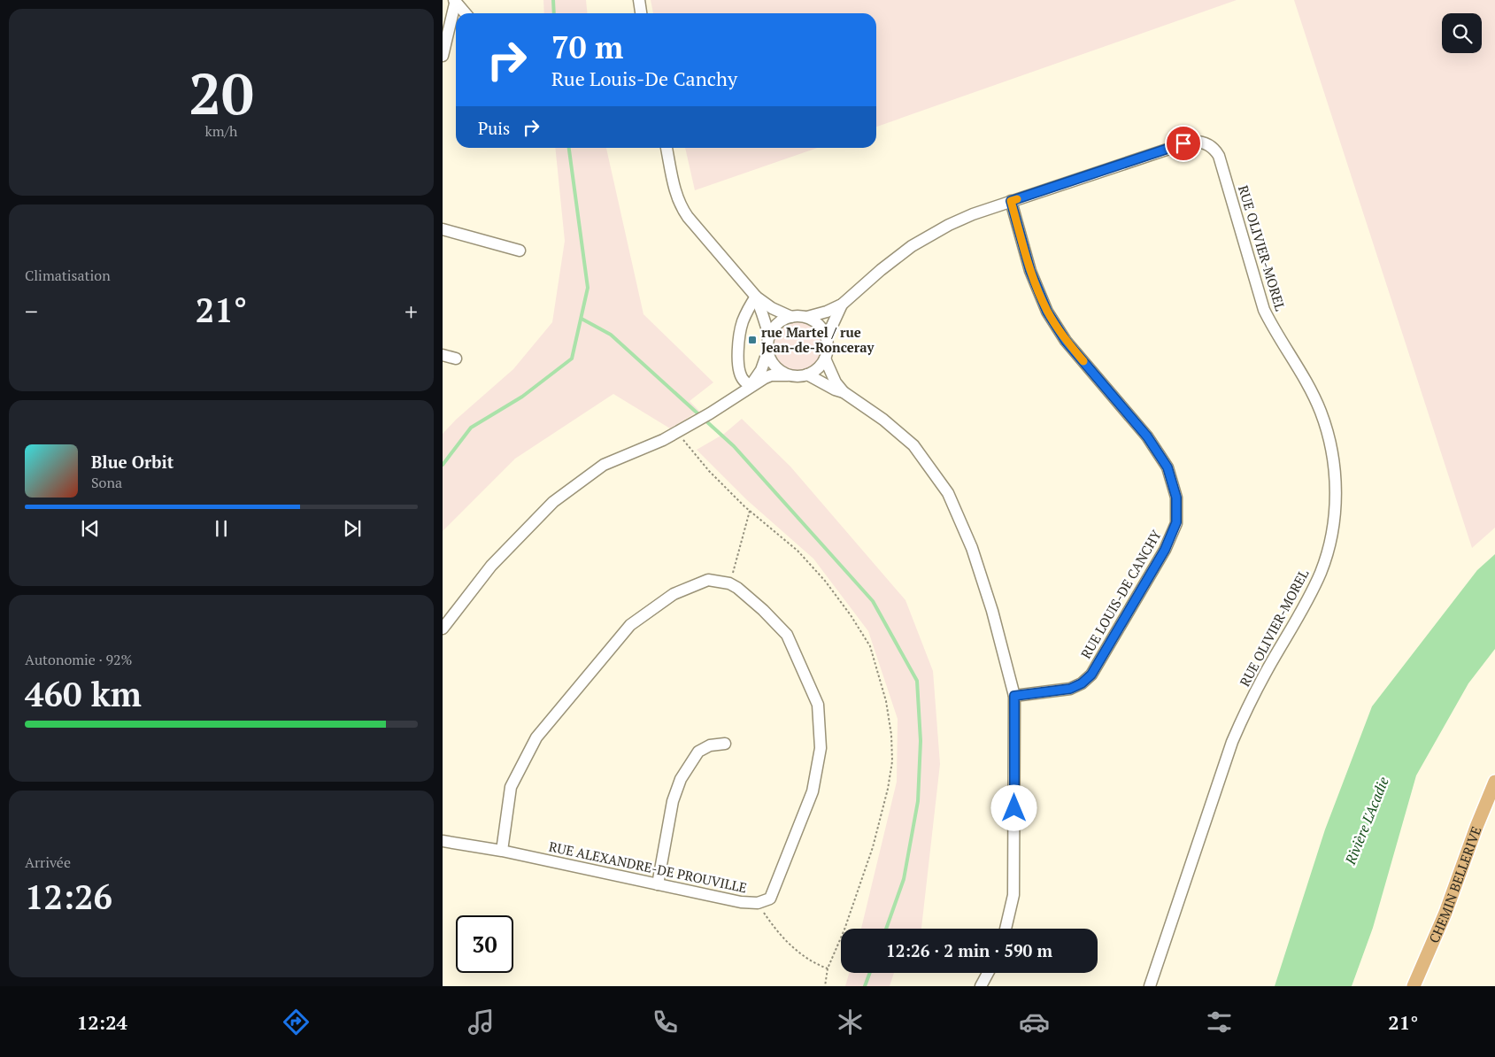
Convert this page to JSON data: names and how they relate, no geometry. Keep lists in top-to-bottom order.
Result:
{
  "streets": {
    "main road": ["CHEMIN BELLERIVE"],
    "street": ["RUE OLIVIER-MOREL", "RUE LOUIS-DE CANCHY", "RUE ALEXANDRE-DE PROUVILLE"]
  },
  "crossings": [
    ["RUE OLIVIER-MOREL", "RUE LOUIS-DE CANCHY"]
  ],
  "water": ["Rivière L'Acadie"],
  "places": {
    "transit": ["rue Martel / rue Jean-de-Ronceray"]
  },
  "page": {
    "tile": [
      ["20", "km/h"],
      "Climatisation",
      ["Autonomie · 92%", "460 km"],
      ["Arrivée", "12:26"]
    ],
    "turn": ["70 m", "Rue Louis-De Canchy"],
    "then": "Puis",
    "heat": ["−", "21°", "+"],
    "song": ["Blue Orbit", "Sona"],
    "limit": "30",
    "trip": "12:26 · 2 min · 590 m",
    "tabs": ["12:24", "21°"]
  }
}
